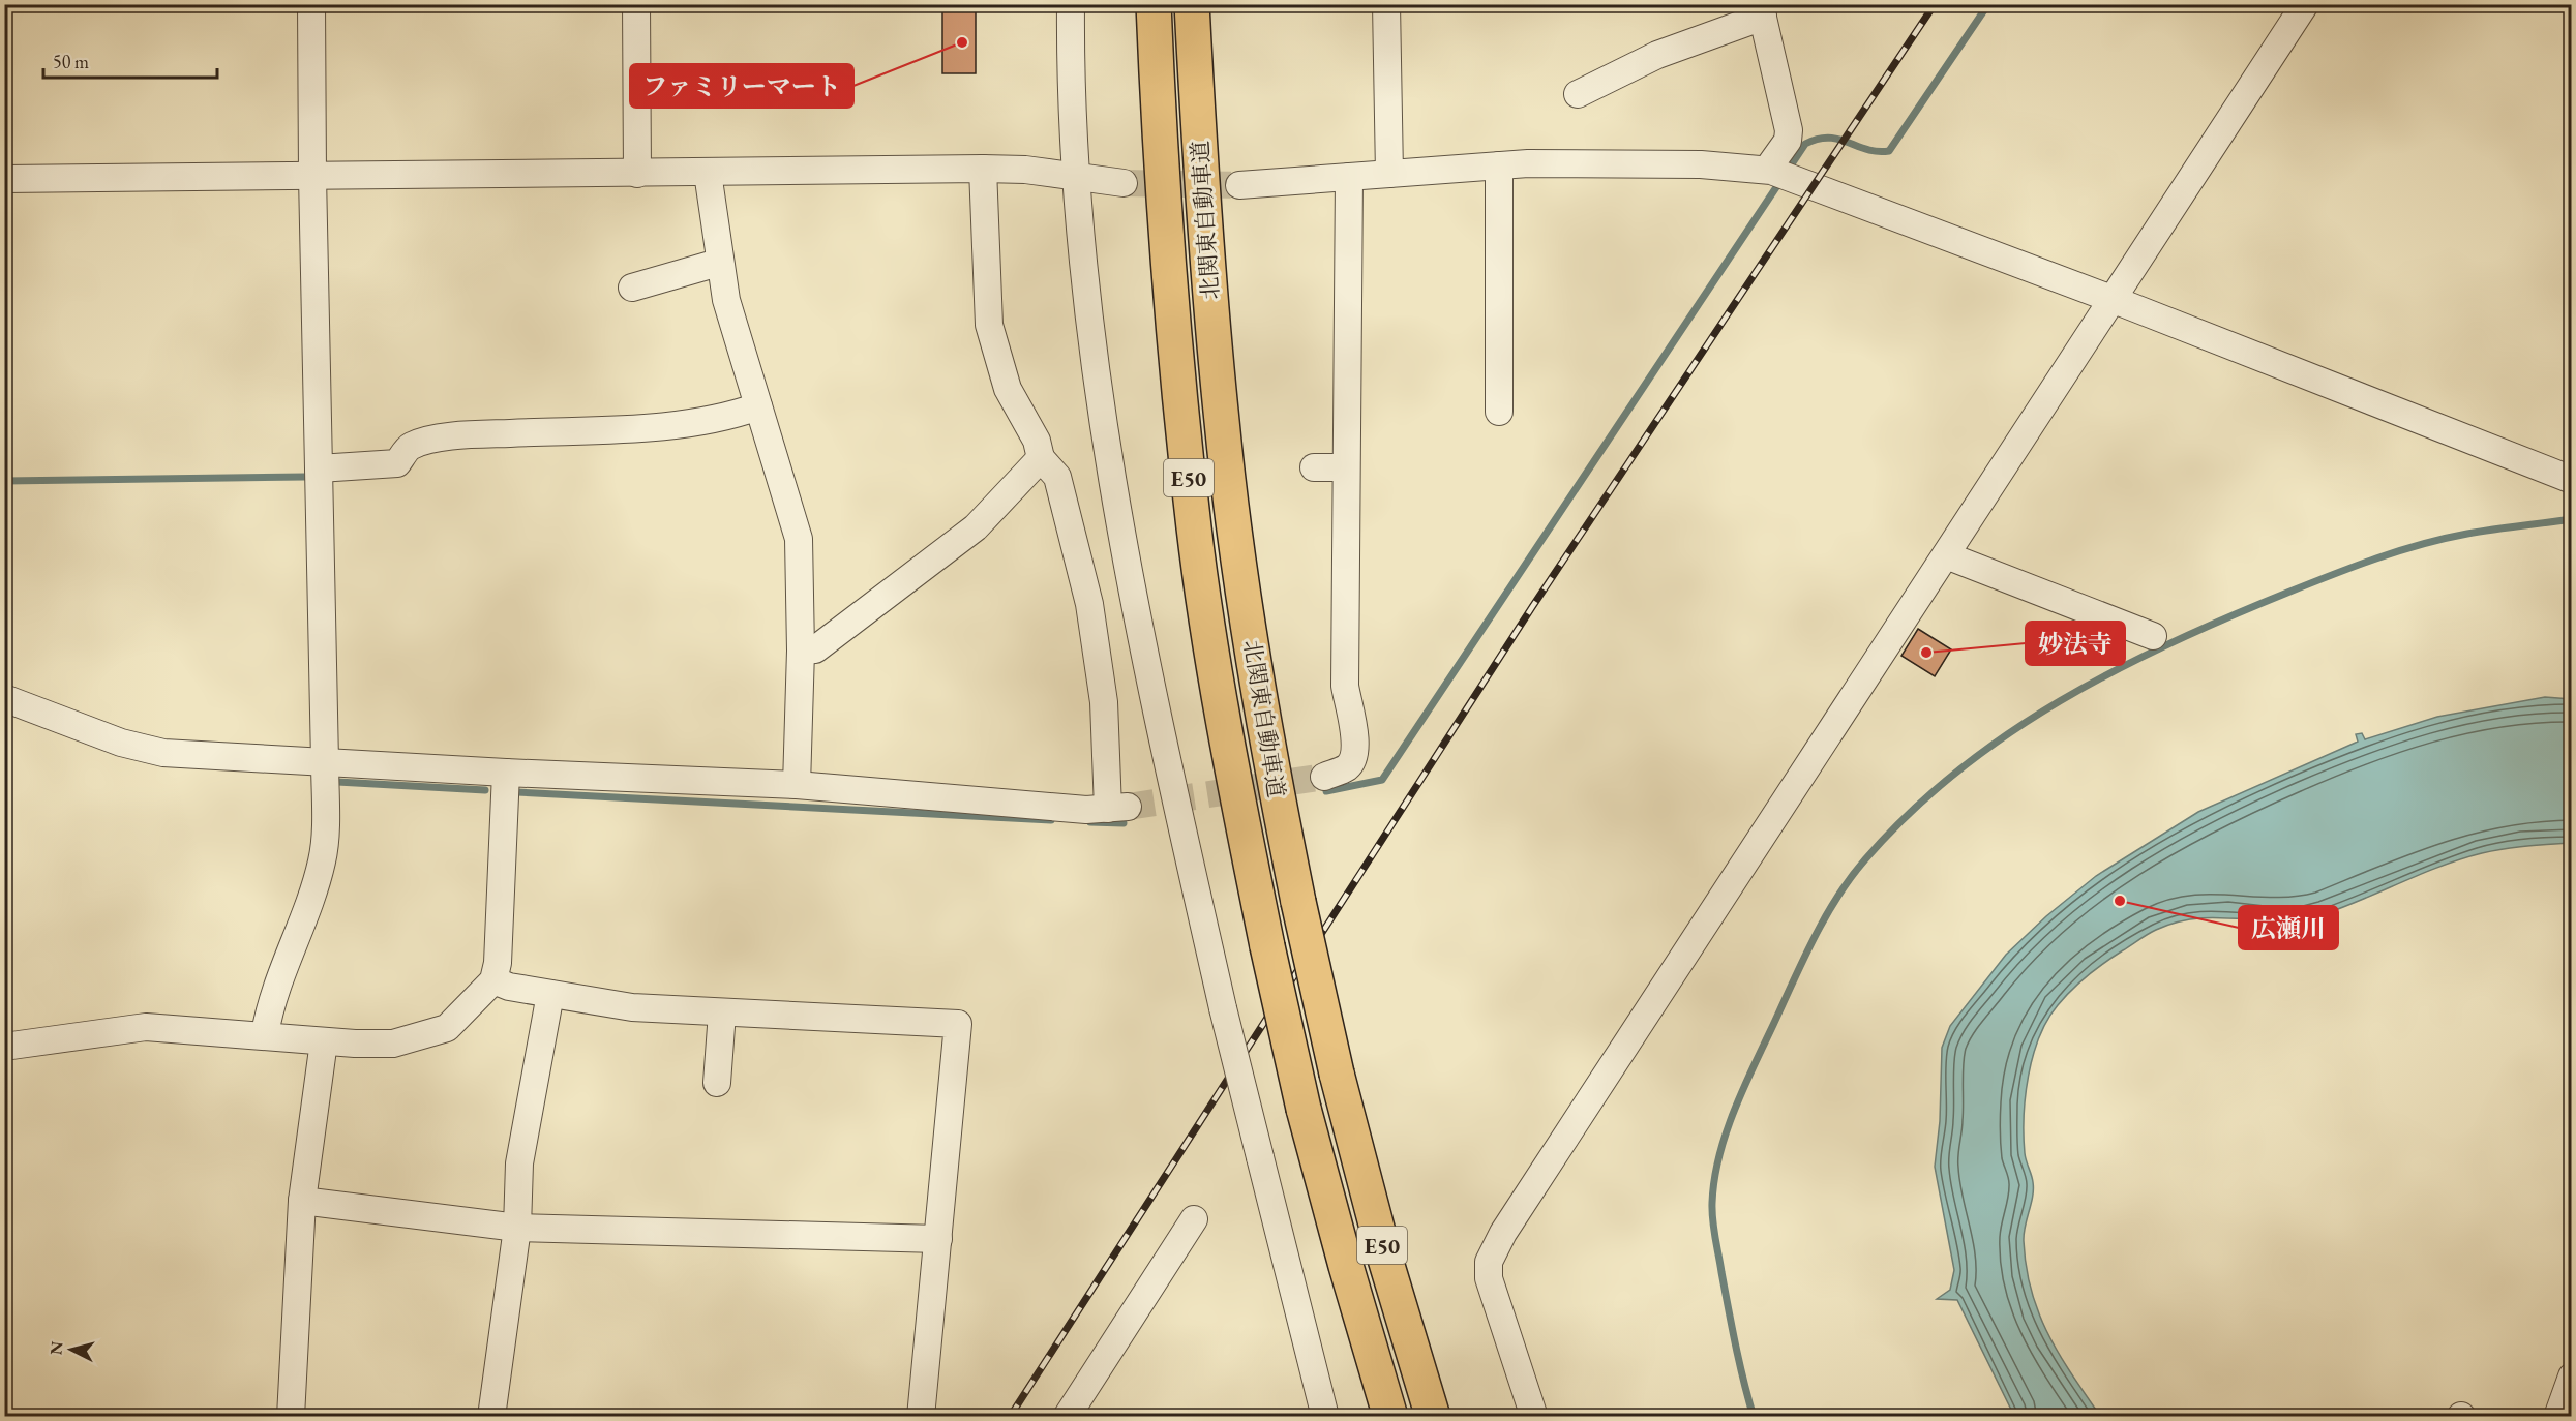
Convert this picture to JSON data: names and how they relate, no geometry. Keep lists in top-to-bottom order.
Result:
{
  "streets": {
    "highway": ["北関東自動車道", "E50"]
  },
  "places": ["ファミリーマート", "妙法寺", "広瀬川"],
  "scale_bar": "50 m",
  "north": "left"
}
